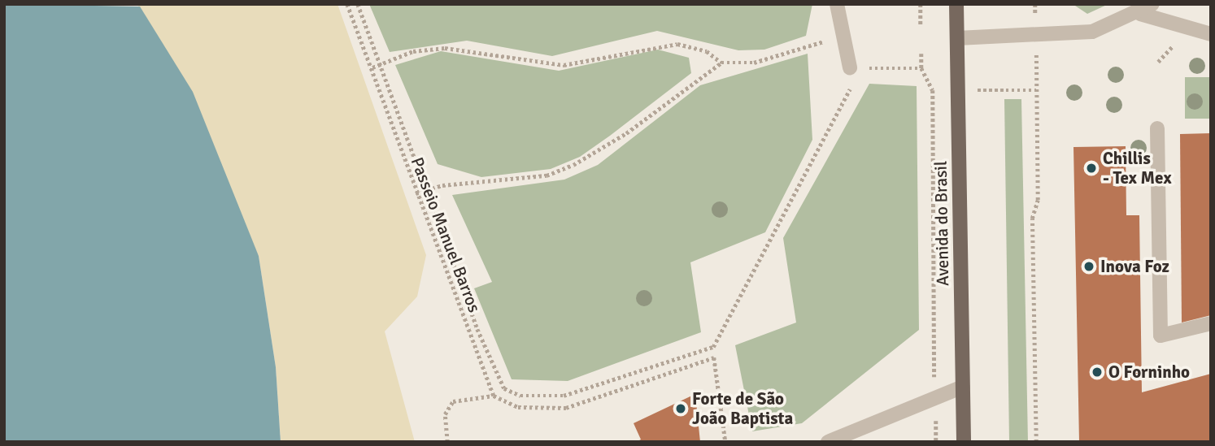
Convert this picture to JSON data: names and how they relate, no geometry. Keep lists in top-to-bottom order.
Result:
{
  "streets": {
    "main road": ["Avenida do Brasil"],
    "path": ["Passeio Manuel Barros"]
  },
  "places": [
    "Chillis - Tex Mex",
    "Inova Foz",
    "O Forninho",
    "Forte de São João Baptista"
  ]
}
